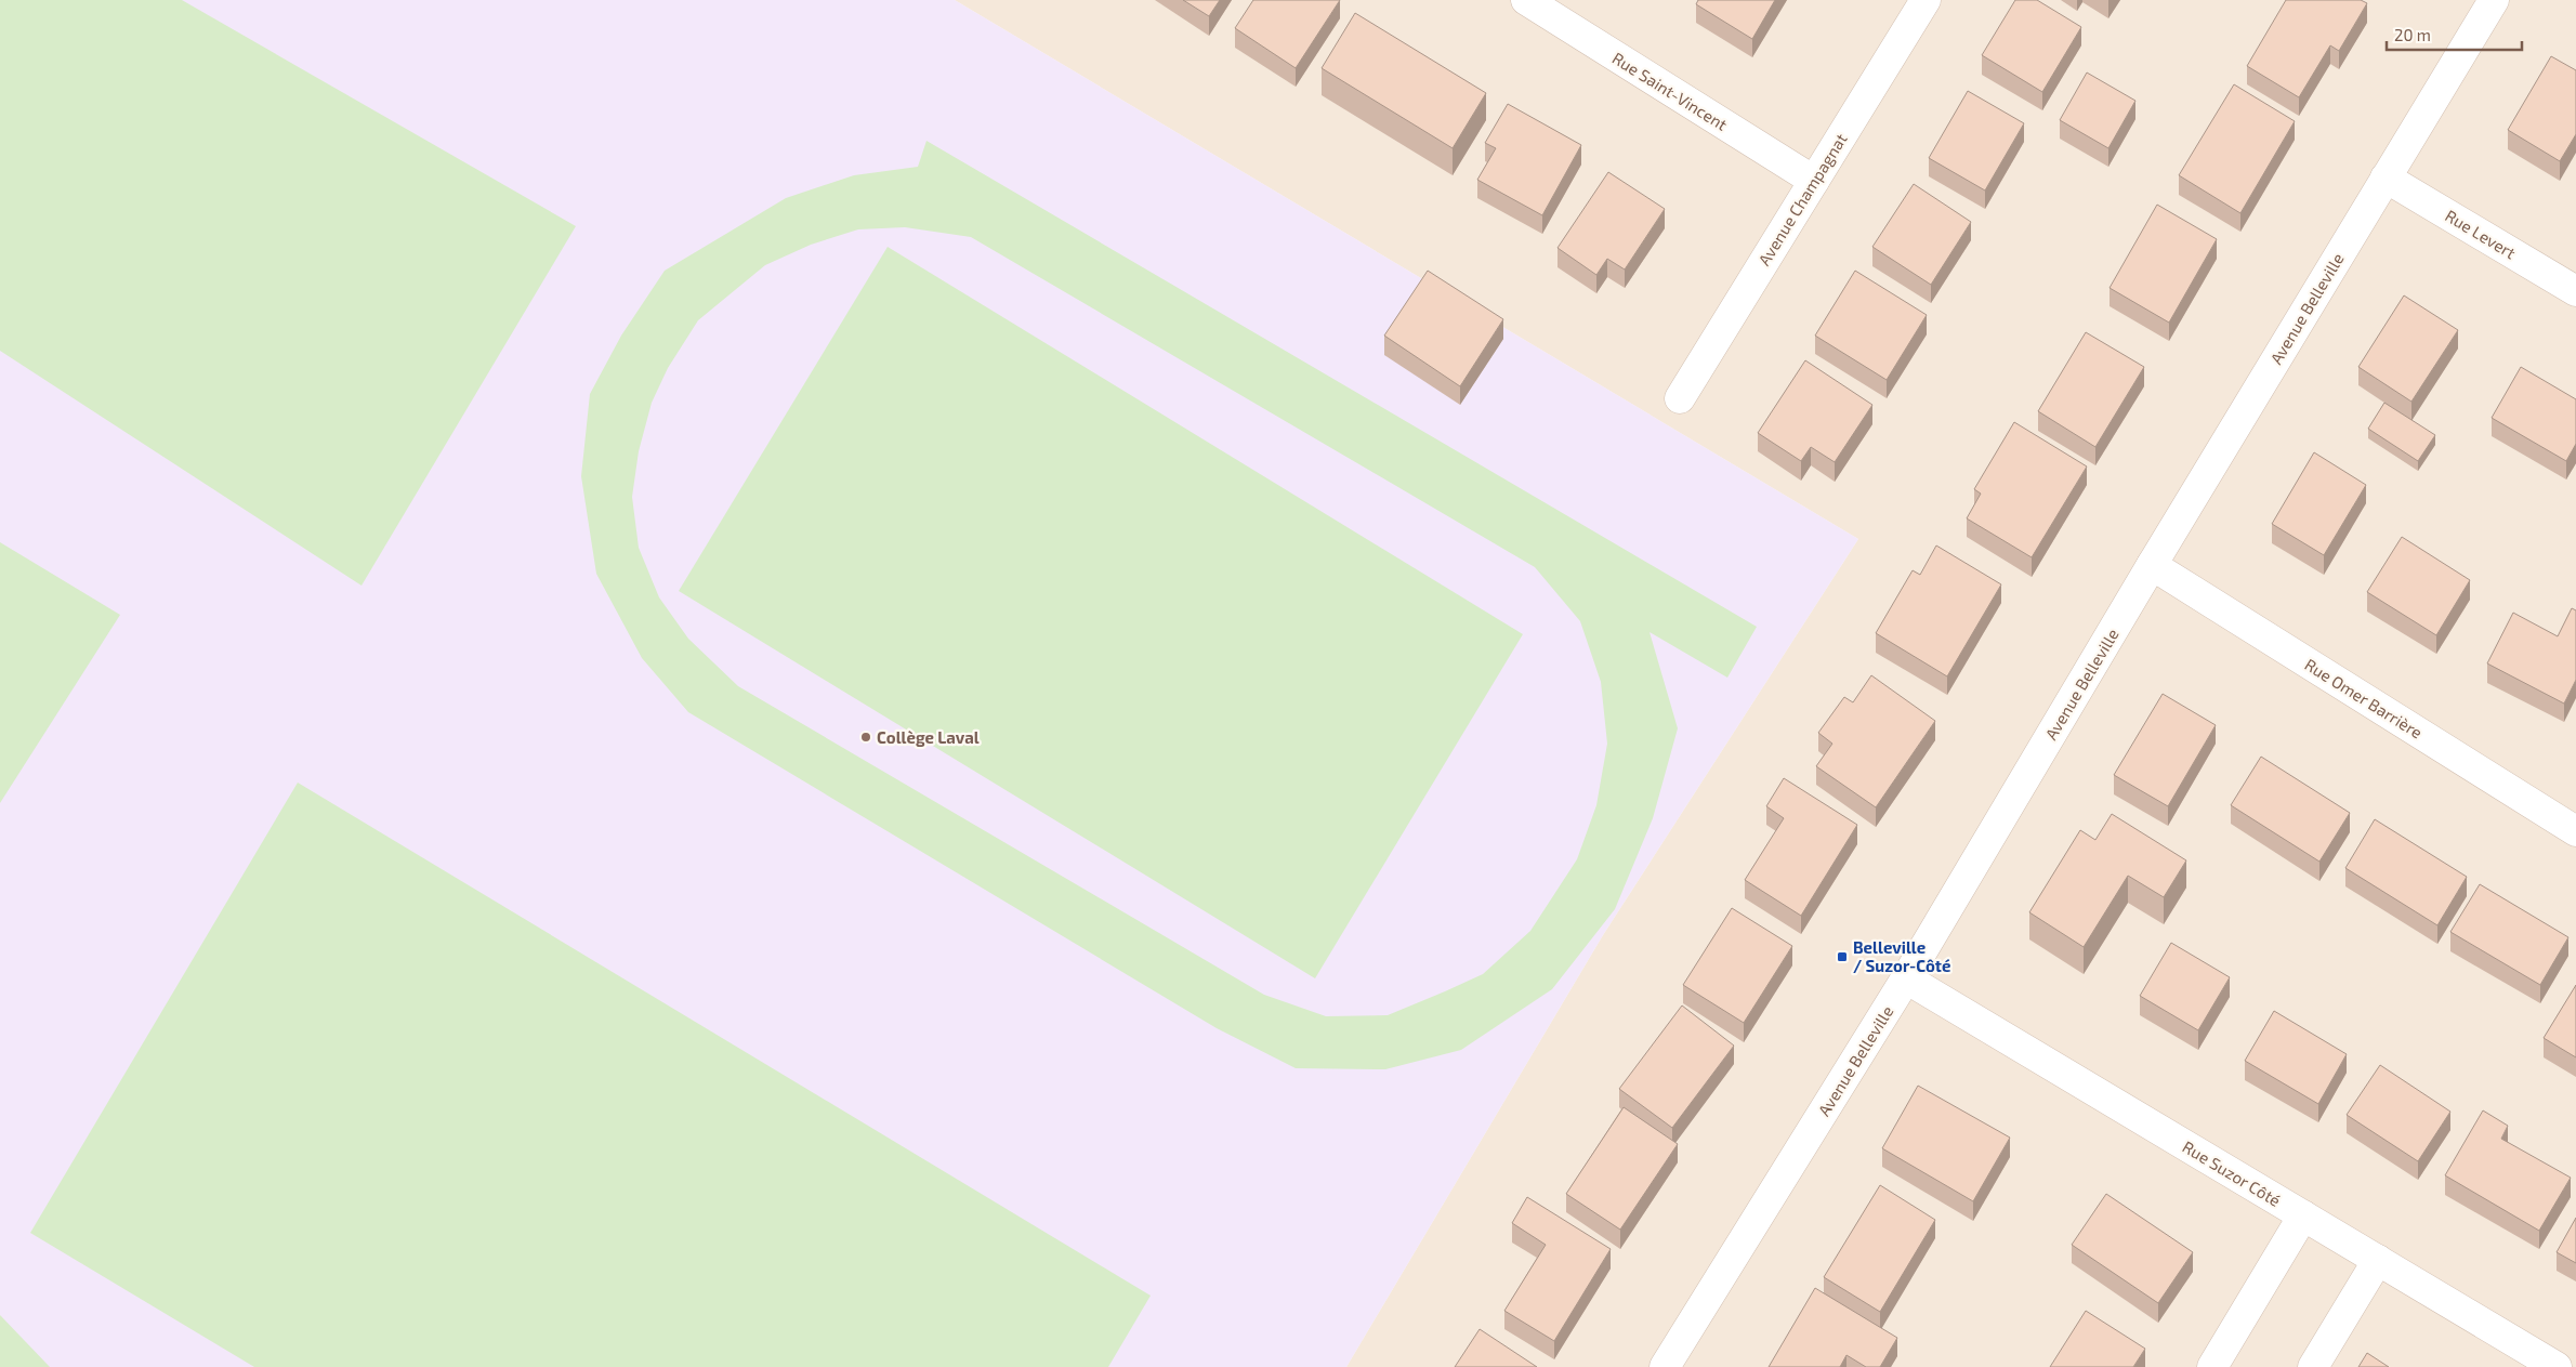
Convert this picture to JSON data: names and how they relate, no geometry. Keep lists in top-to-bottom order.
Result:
{
  "streets": {
    "street": [
      "Rue Saint-Vincent",
      "Avenue Champagnat",
      "Rue Levert",
      "Avenue Belleville",
      "Rue Omer Barrière",
      "Rue Suzor Côté"
    ]
  },
  "crossings": [
    ["Rue Saint-Vincent", "Avenue Champagnat"],
    ["Rue Levert", "Avenue Belleville"],
    ["Avenue Belleville", "Rue Omer Barrière"],
    ["Avenue Belleville", "Rue Suzor Côté"]
  ],
  "places": {
    "other": ["Collège Laval"],
    "transit": ["Belleville / Suzor-Côté"]
  },
  "scale_bar": "20 m"
}
